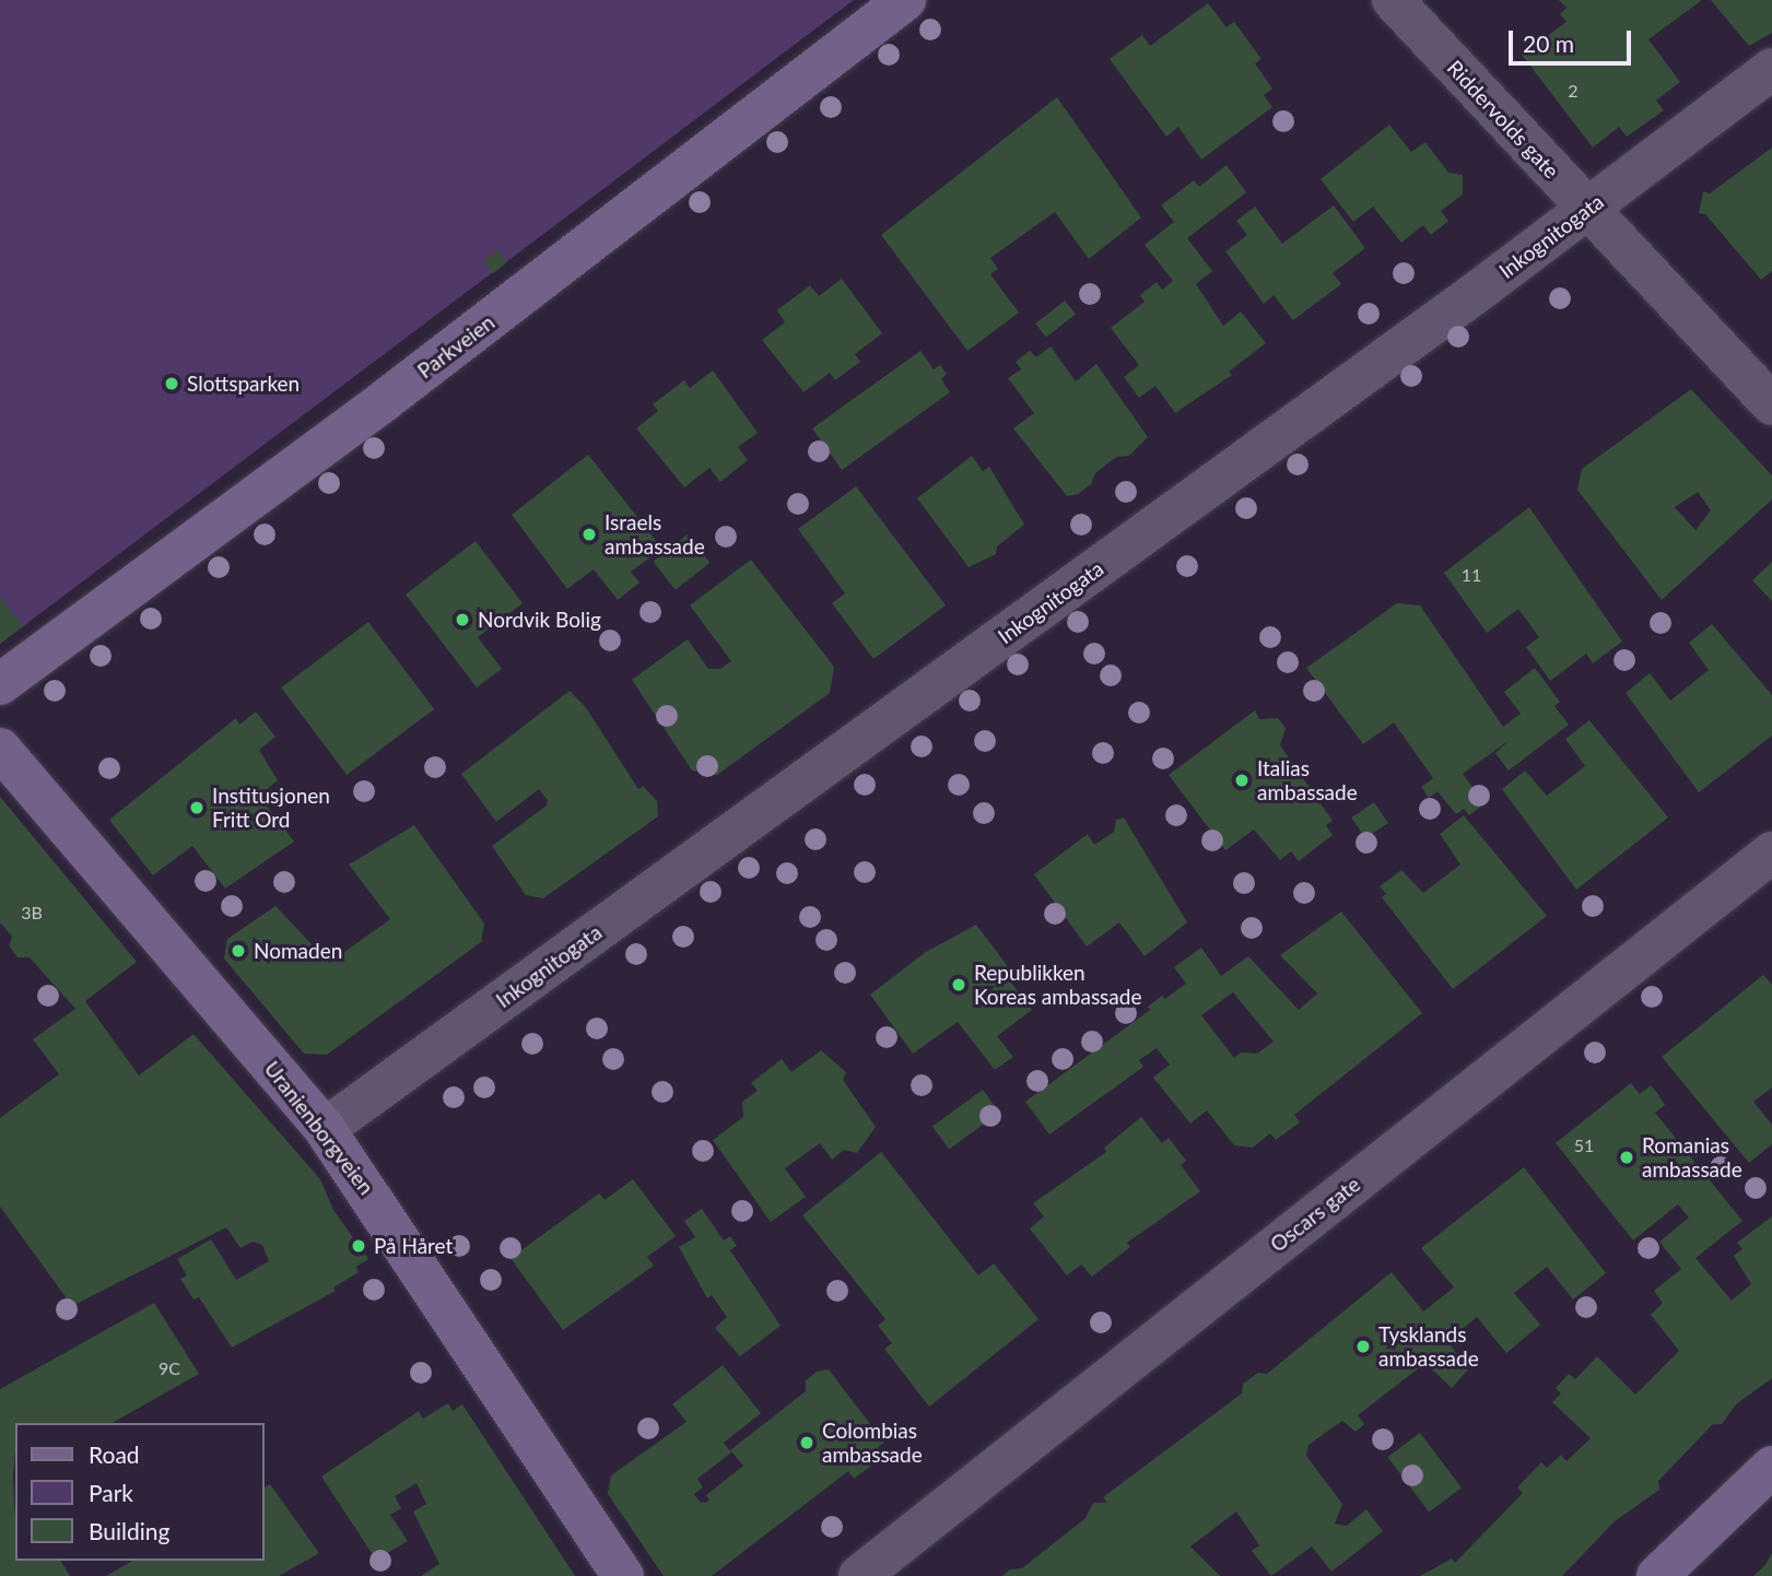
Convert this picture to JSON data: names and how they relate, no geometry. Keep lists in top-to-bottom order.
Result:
{
  "streets": {
    "street": [
      "Riddervolds gate",
      "Inkognitogata",
      "Parkveien",
      "Uranienborgveien",
      "Oscars gate"
    ]
  },
  "crossings": [
    ["Riddervolds gate", "Inkognitogata"],
    ["Inkognitogata", "Uranienborgveien"]
  ],
  "places": [
    "Slottsparken",
    "Israels ambassade",
    "Nordvik Bolig",
    "Italias ambassade",
    "Institusjonen Fritt Ord",
    "Nomaden",
    "Republikken Koreas ambassade",
    "Romanias ambassade",
    "På Håret",
    "Tysklands ambassade",
    "Colombias ambassade"
  ],
  "house_numbers": [
    "2",
    "11",
    "3B",
    "51",
    "9C"
  ],
  "legend": ["Road", "Park", "Building"],
  "scale_bar": "20 m"
}
